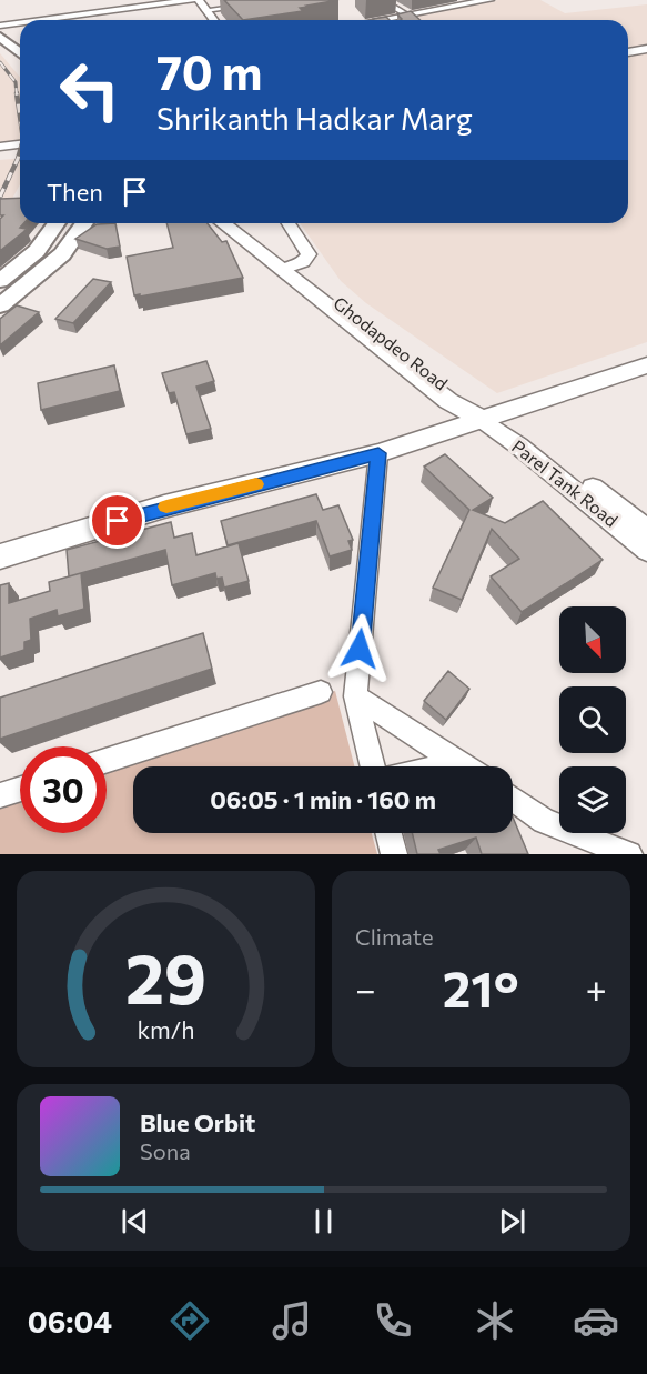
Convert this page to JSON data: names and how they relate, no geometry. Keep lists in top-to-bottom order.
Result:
{
  "streets": {
    "main road": ["Ghodapdeo Road"],
    "street": ["Parel Tank Road"]
  },
  "crossings": [
    ["Ghodapdeo Road", "Parel Tank Road"]
  ],
  "north": "bottom right",
  "page": {
    "turn": ["70 m", "Shrikanth Hadkar Marg"],
    "then": "Then",
    "limit": "30",
    "trip": "06:05 · 1 min · 160 m",
    "tile": "Climate",
    "heat": ["−", "21°", "+"],
    "song": ["Blue Orbit", "Sona"],
    "tabs": "06:04",
    "gauge": ["29", "km/h"]
  }
}
